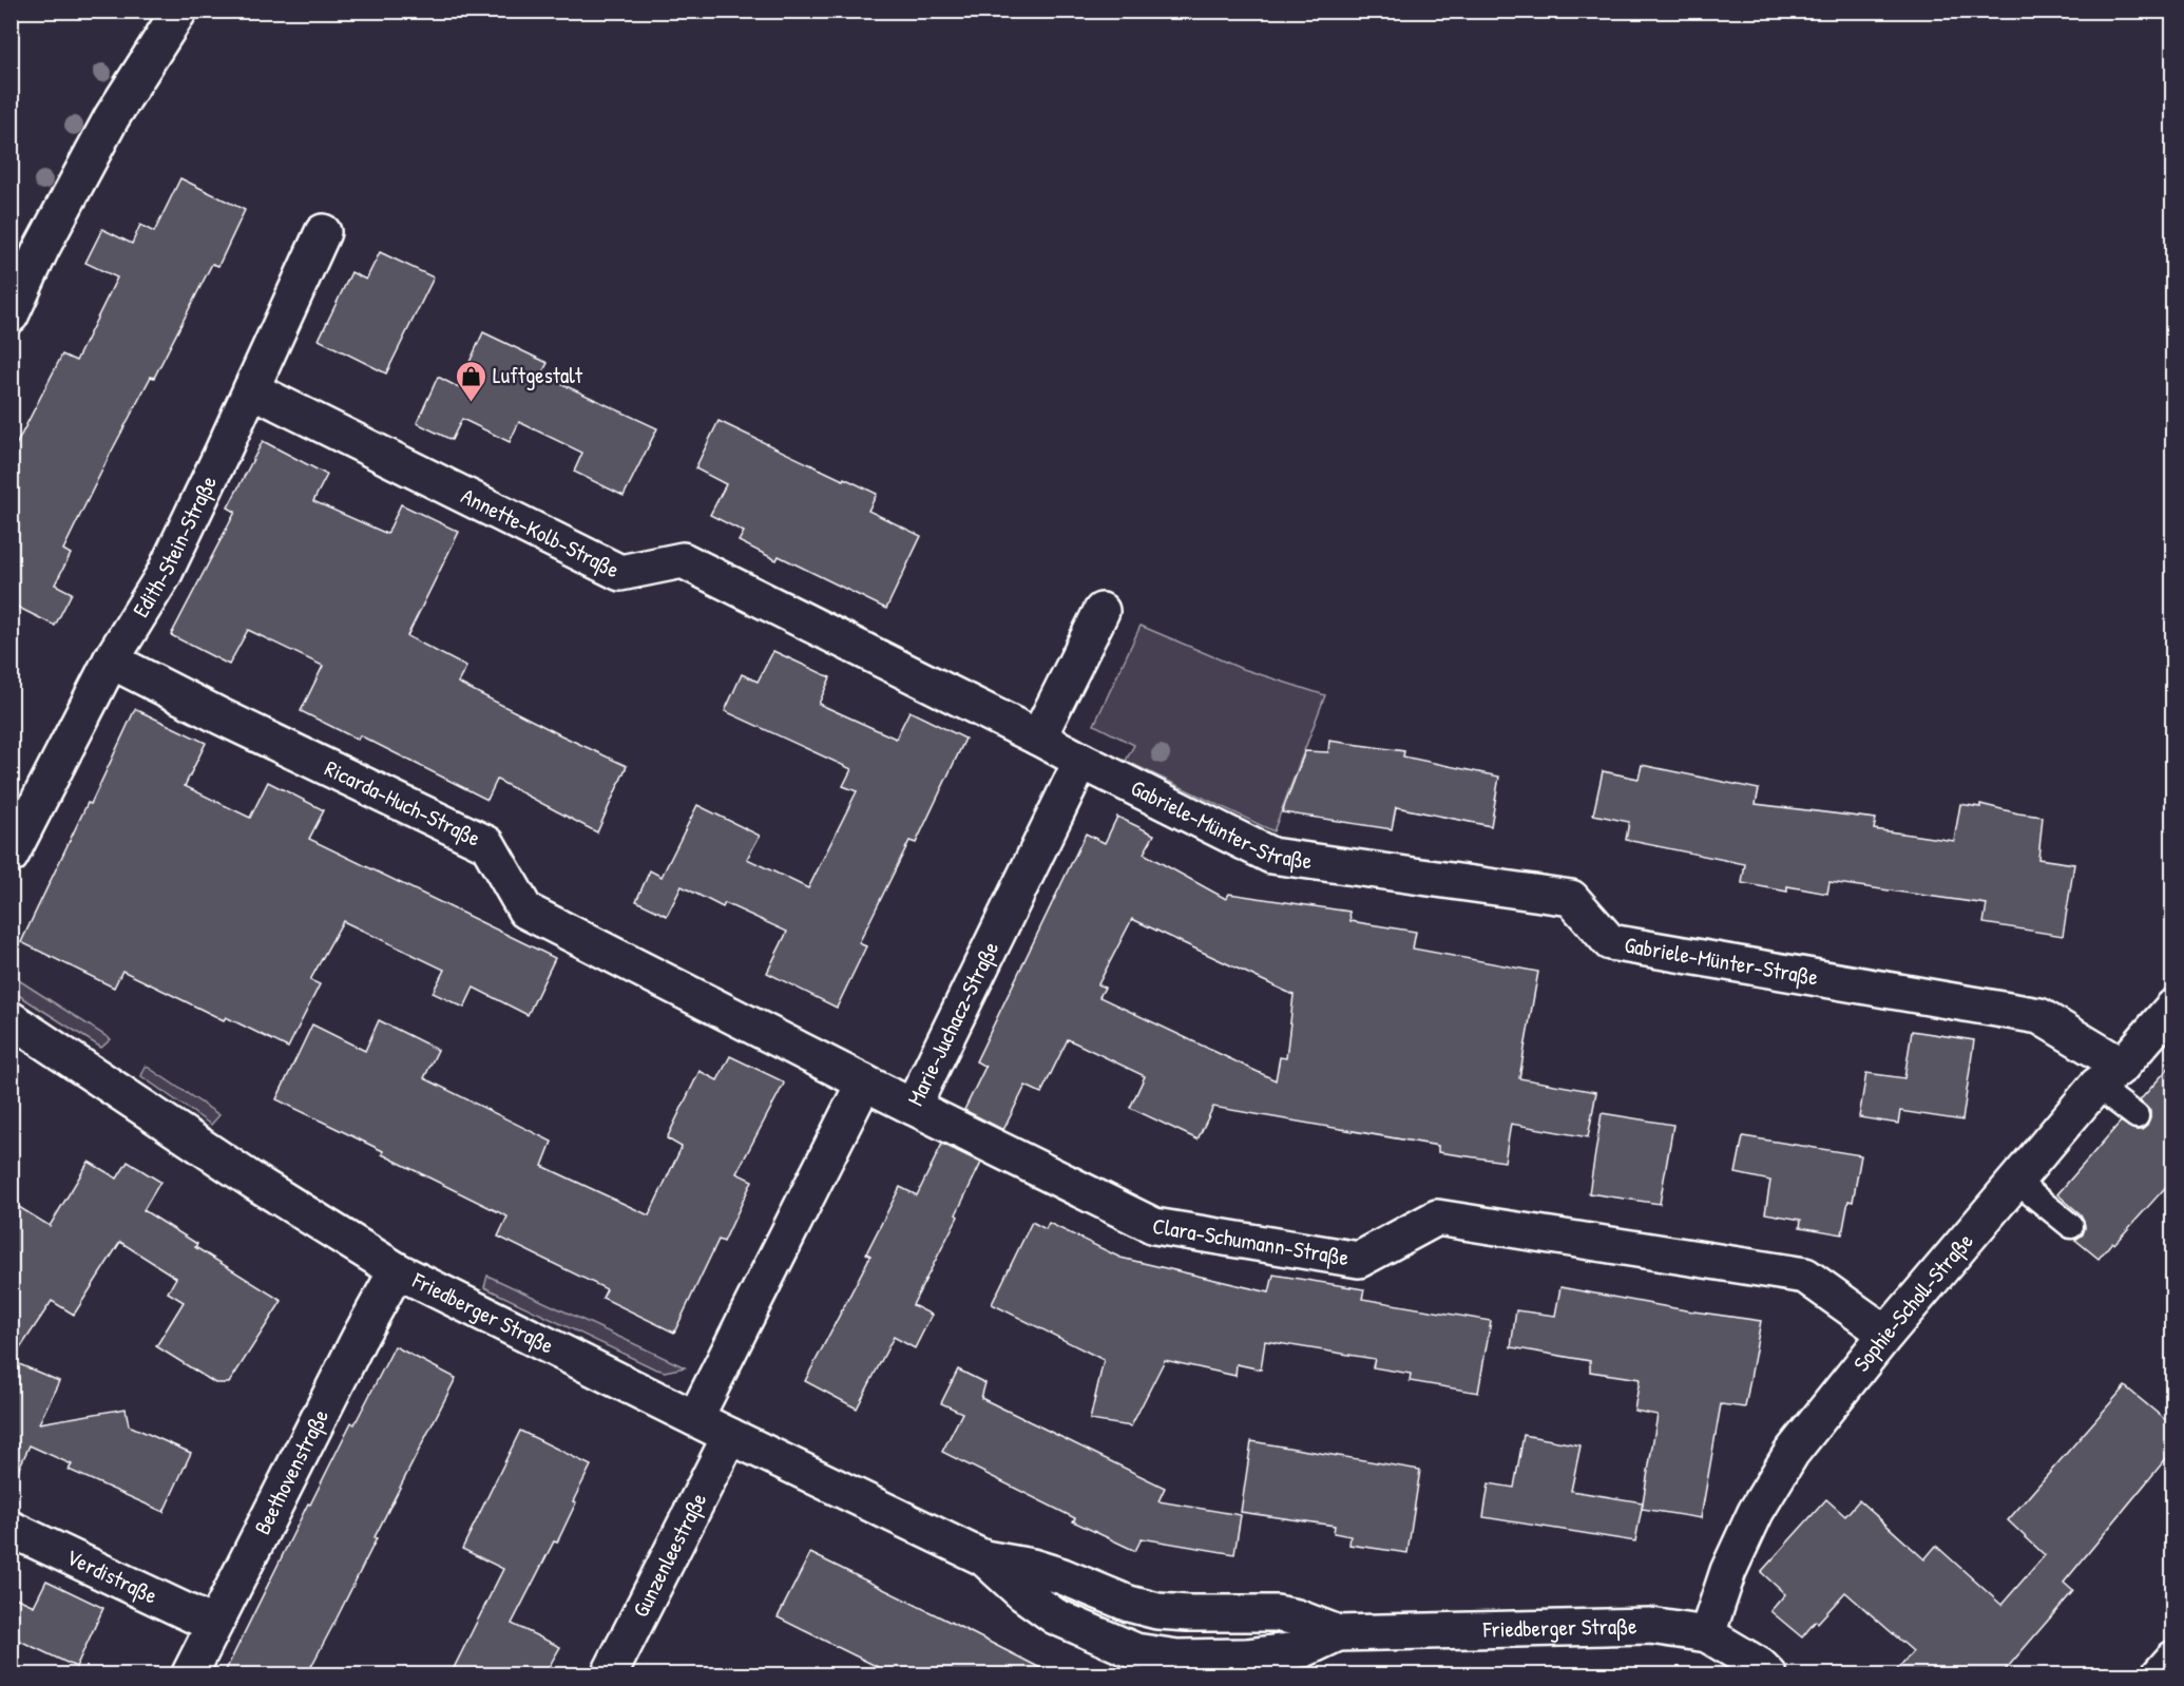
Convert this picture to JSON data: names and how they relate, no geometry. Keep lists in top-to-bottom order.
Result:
{
  "streets": {
    "street": [
      "Annette-Kolb-Straße",
      "Edith-Stein-Straße",
      "Ricarda-Huch-Straße",
      "Gabriele-Münter-Straße",
      "Marie-Juchacz-Straße",
      "Clara-Schumann-Straße",
      "Sophie-Scholl-Straße",
      "Friedberger Straße",
      "Beethovenstraße",
      "Gunzenleestraße",
      "Verdistraße"
    ]
  },
  "crossings": [
    ["Annette-Kolb-Straße", "Edith-Stein-Straße"],
    ["Edith-Stein-Straße", "Ricarda-Huch-Straße"],
    ["Ricarda-Huch-Straße", "Marie-Juchacz-Straße"],
    ["Gabriele-Münter-Straße", "Marie-Juchacz-Straße"],
    ["Gabriele-Münter-Straße", "Sophie-Scholl-Straße"],
    ["Marie-Juchacz-Straße", "Clara-Schumann-Straße"],
    ["Clara-Schumann-Straße", "Sophie-Scholl-Straße"],
    ["Sophie-Scholl-Straße", "Friedberger Straße"],
    ["Friedberger Straße", "Beethovenstraße"],
    ["Friedberger Straße", "Gunzenleestraße"],
    ["Beethovenstraße", "Verdistraße"]
  ],
  "places": {
    "shop": ["Luftgestalt"]
  }
}
